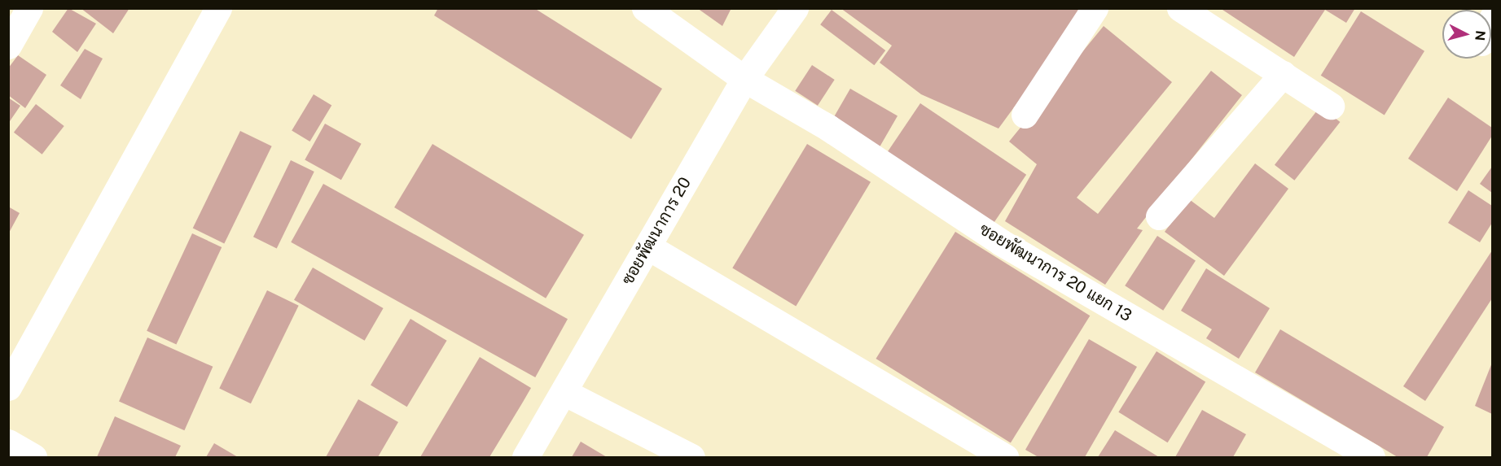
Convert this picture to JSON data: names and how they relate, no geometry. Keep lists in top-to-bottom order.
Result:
{
  "streets": {
    "street": ["ซอยพัฒนาการ 20", "ซอยพัฒนาการ 20 แยก 13"]
  },
  "crossings": [
    ["ซอยพัฒนาการ 20", "ซอยพัฒนาการ 20 แยก 13"]
  ],
  "north": "right"
}
